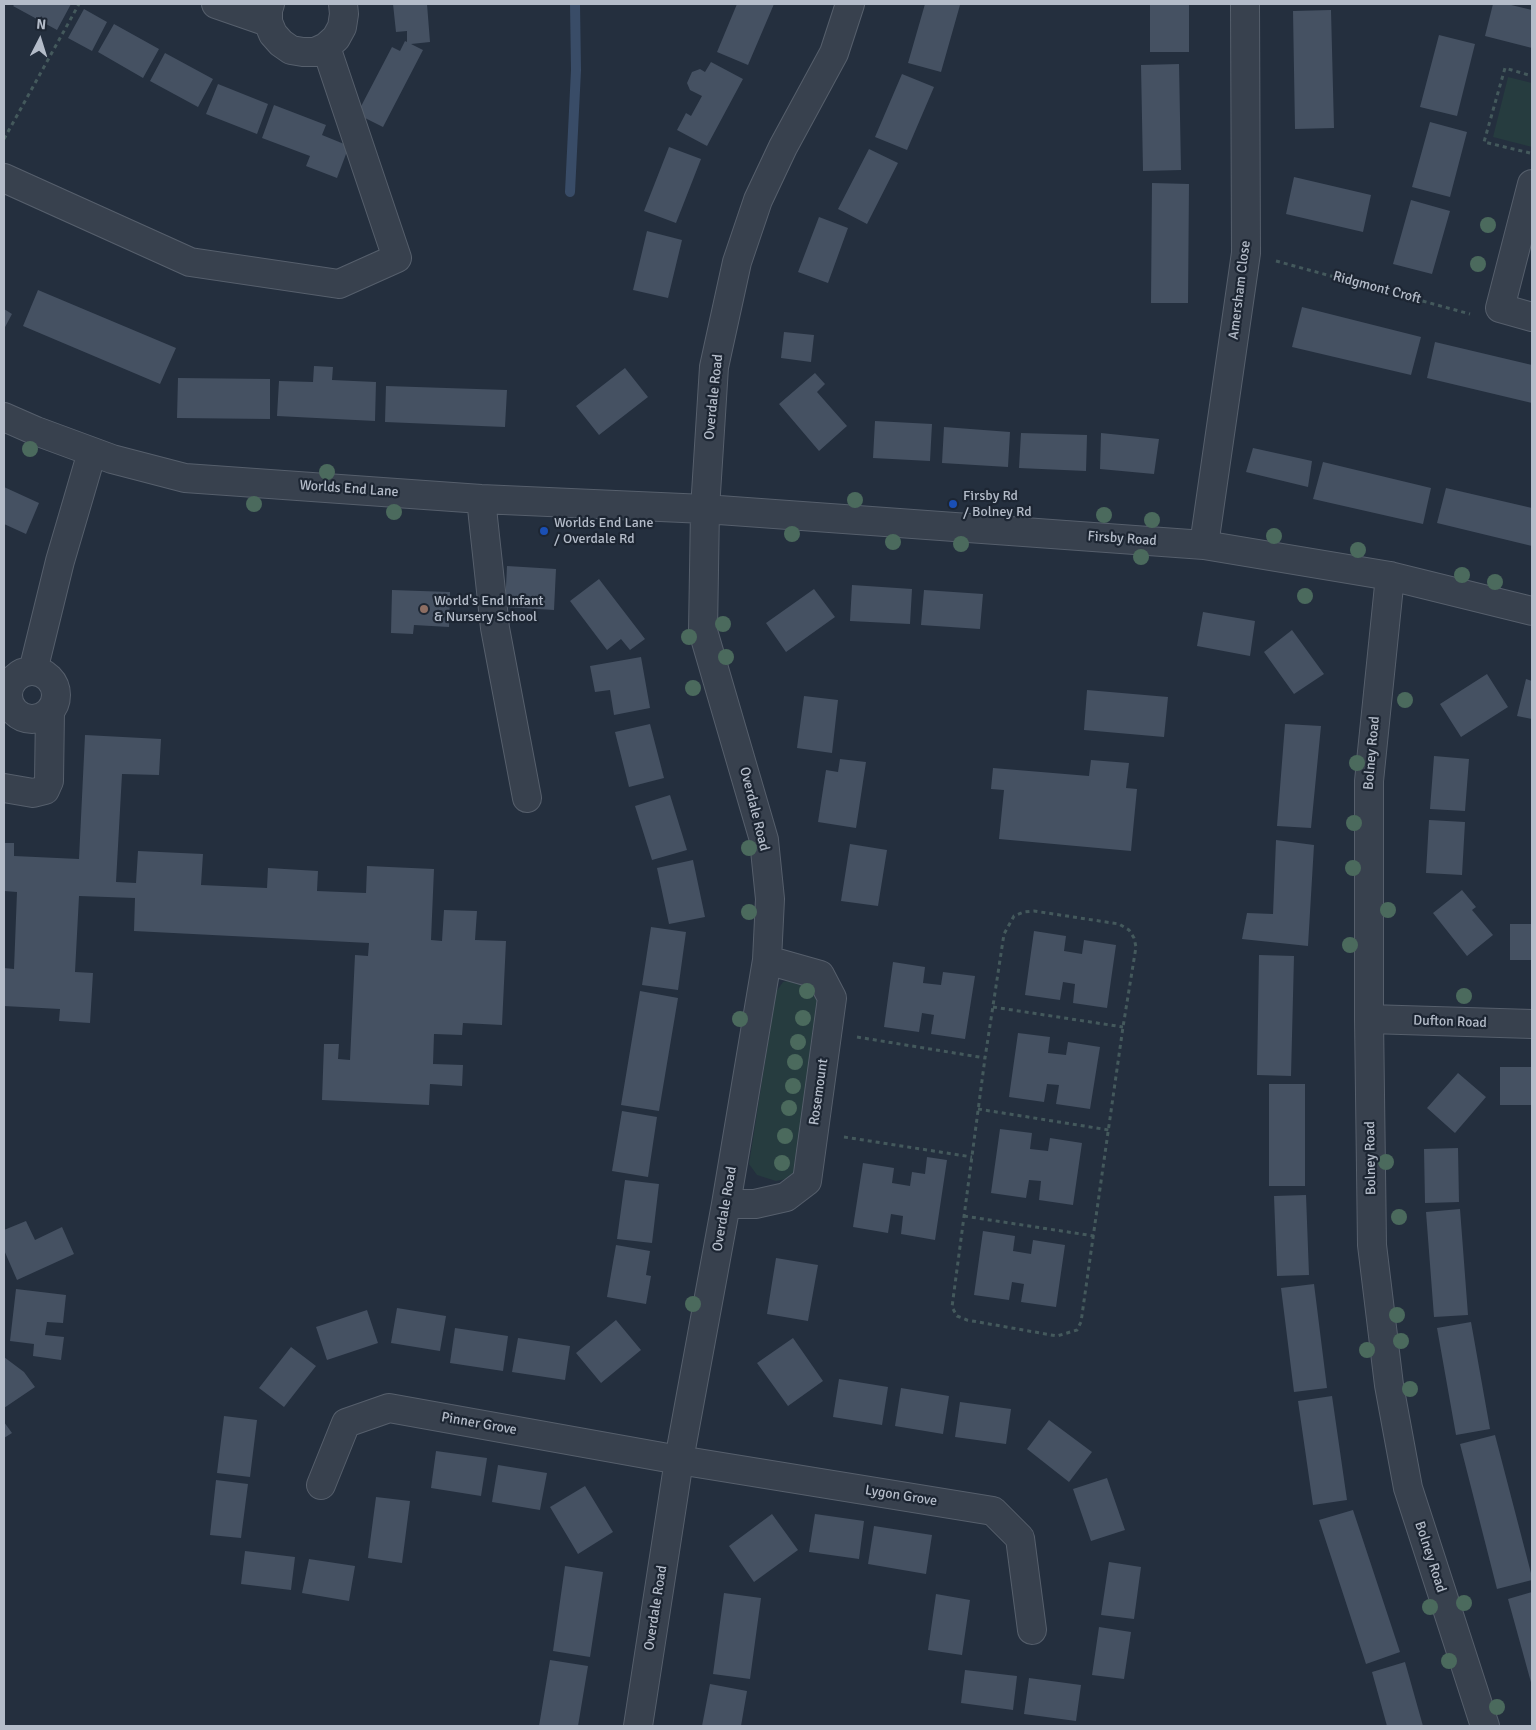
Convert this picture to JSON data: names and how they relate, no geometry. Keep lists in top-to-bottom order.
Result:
{
  "streets": {
    "street": [
      "Amersham Close",
      "Overdale Road",
      "Worlds End Lane",
      "Firsby Road",
      "Bolney Road",
      "Dufton Road",
      "Rosemount",
      "Pinner Grove",
      "Lygon Grove"
    ],
    "path": ["Ridgmont Croft"]
  },
  "crossings": [
    ["Ridgmont Croft", "Amersham Close"],
    ["Amersham Close", "Firsby Road"],
    ["Overdale Road", "Worlds End Lane"],
    ["Overdale Road", "Firsby Road"],
    ["Overdale Road", "Rosemount"],
    ["Overdale Road", "Pinner Grove"],
    ["Overdale Road", "Lygon Grove"],
    ["Worlds End Lane", "Firsby Road"],
    ["Firsby Road", "Bolney Road"],
    ["Bolney Road", "Dufton Road"],
    ["Pinner Grove", "Lygon Grove"]
  ],
  "places": ["Firsby Rd / Bolney Rd", "Worlds End Lane / Overdale Rd", "World's End Infant & Nursery School"],
  "north": "top"
}
